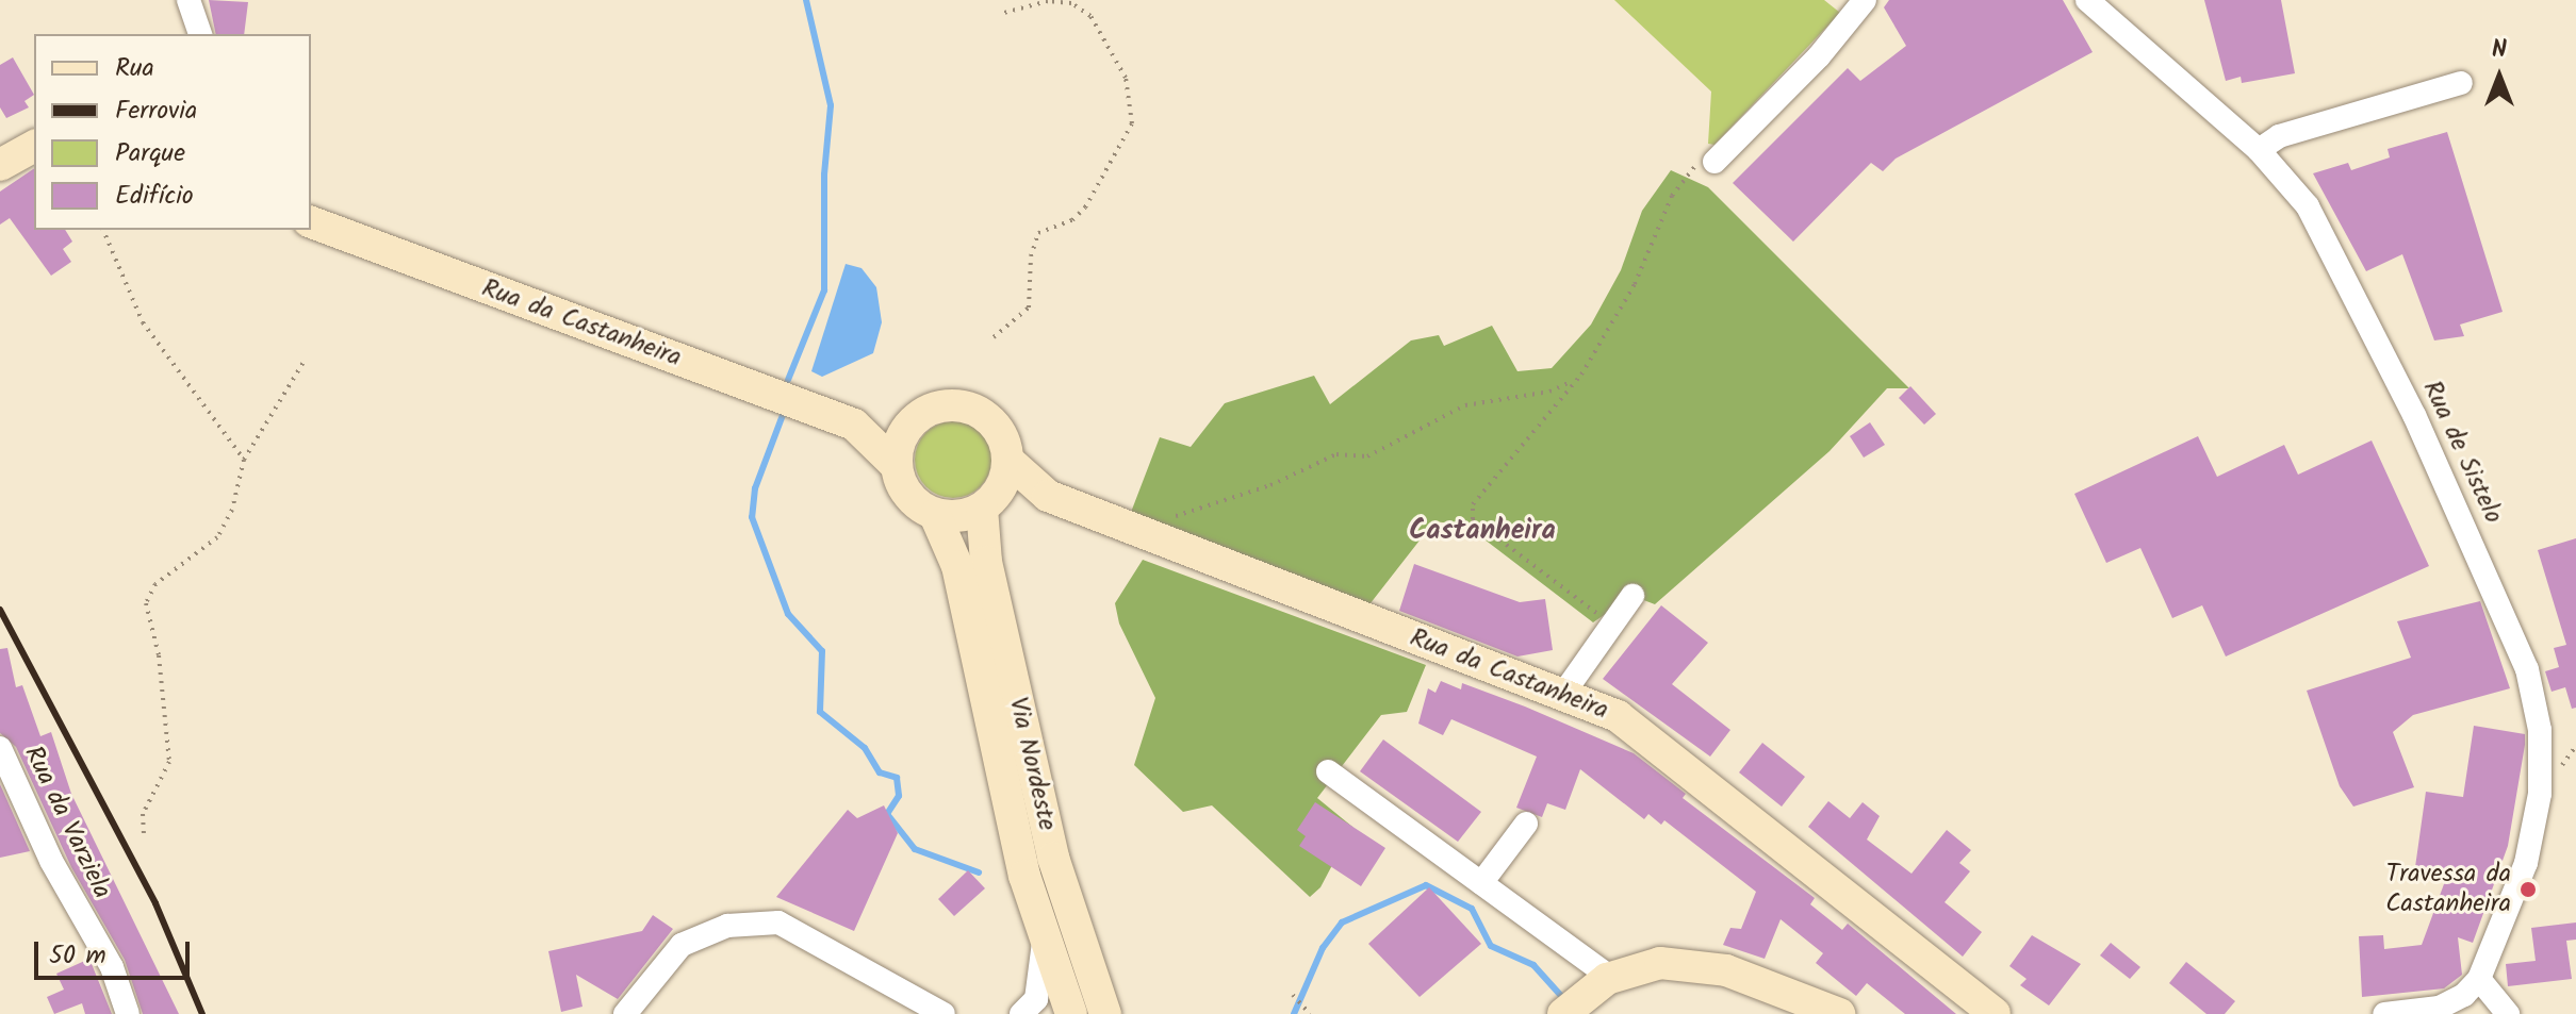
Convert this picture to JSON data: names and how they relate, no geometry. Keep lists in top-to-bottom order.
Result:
{
  "streets": {
    "street": [
      "Rua da Castanheira",
      "Rua de Sistelo",
      "Via Nordeste",
      "Rua da Varziela"
    ]
  },
  "crossings": [
    ["Rua da Castanheira", "Via Nordeste"]
  ],
  "districts": ["Castanheira"],
  "places": ["Travessa da Castanheira"],
  "legend": [
    "Rua",
    "Ferrovia",
    "Parque",
    "Edifício"
  ],
  "scale_bar": "50 m",
  "north": "top"
}
